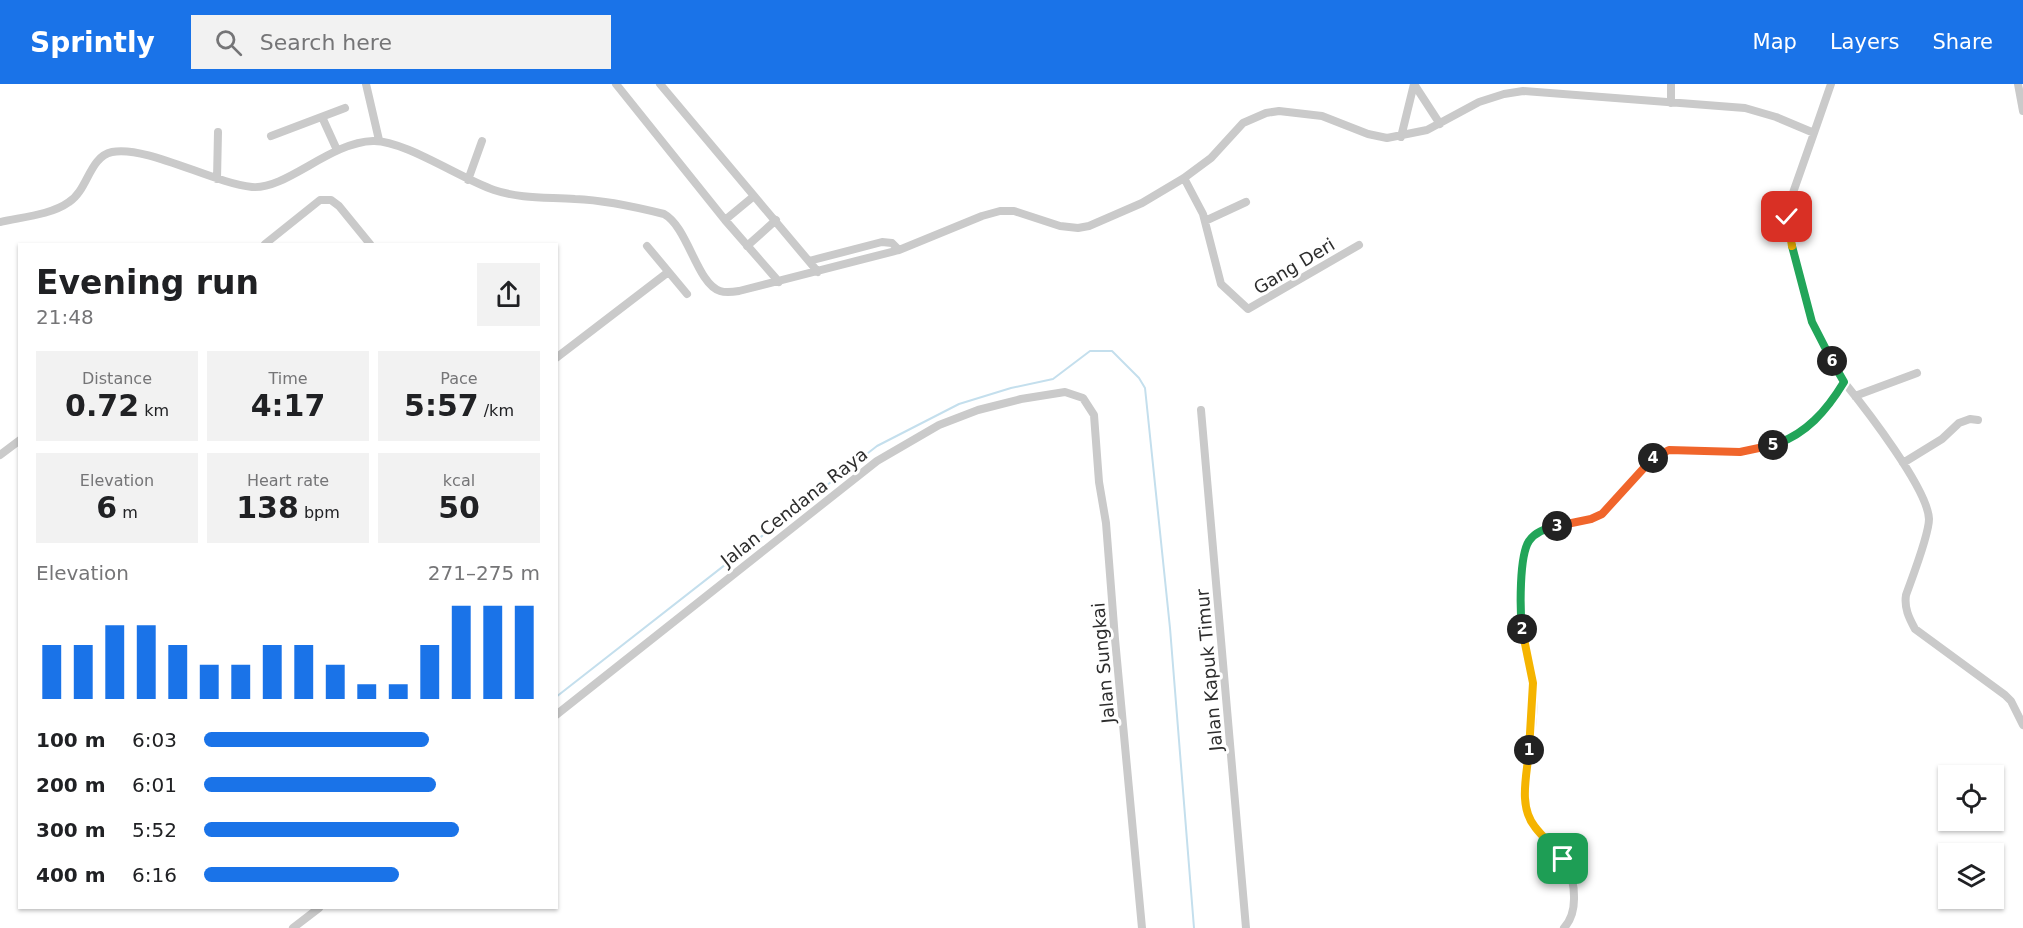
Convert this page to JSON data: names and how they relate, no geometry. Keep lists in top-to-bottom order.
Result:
{
  "streets": {
    "street": [
      "Gang Deri",
      "Jalan Cendana Raya",
      "Jalan Sungkai",
      "Jalan Kapuk Timur"
    ]
  },
  "crossings": [
    ["Jalan Cendana Raya", "Jalan Sungkai"]
  ],
  "page": {
    "header": "Sprintly",
    "search": "Search here",
    "nav": ["Map", "Layers", "Share"],
    "heading": ["Evening run", "21:48"],
    "stats": [
      ["Distance", "0.72 km"],
      ["Time", "4:17"],
      ["Pace", "5:57 /km"],
      ["Elevation", "6 m"],
      ["Heart rate", "138 bpm"],
      ["kcal", "50"]
    ],
    "pins": [
      "6",
      "5",
      "4",
      "3",
      "2",
      "1"
    ],
    "chart": ["Elevation", "271–275 m"],
    "list": [
      {
        "name": "100 m",
        "note": "6:03"
      },
      {
        "name": "200 m",
        "note": "6:01"
      },
      {
        "name": "300 m",
        "note": "5:52"
      },
      {
        "name": "400 m",
        "note": "6:16"
      }
    ]
  }
}
